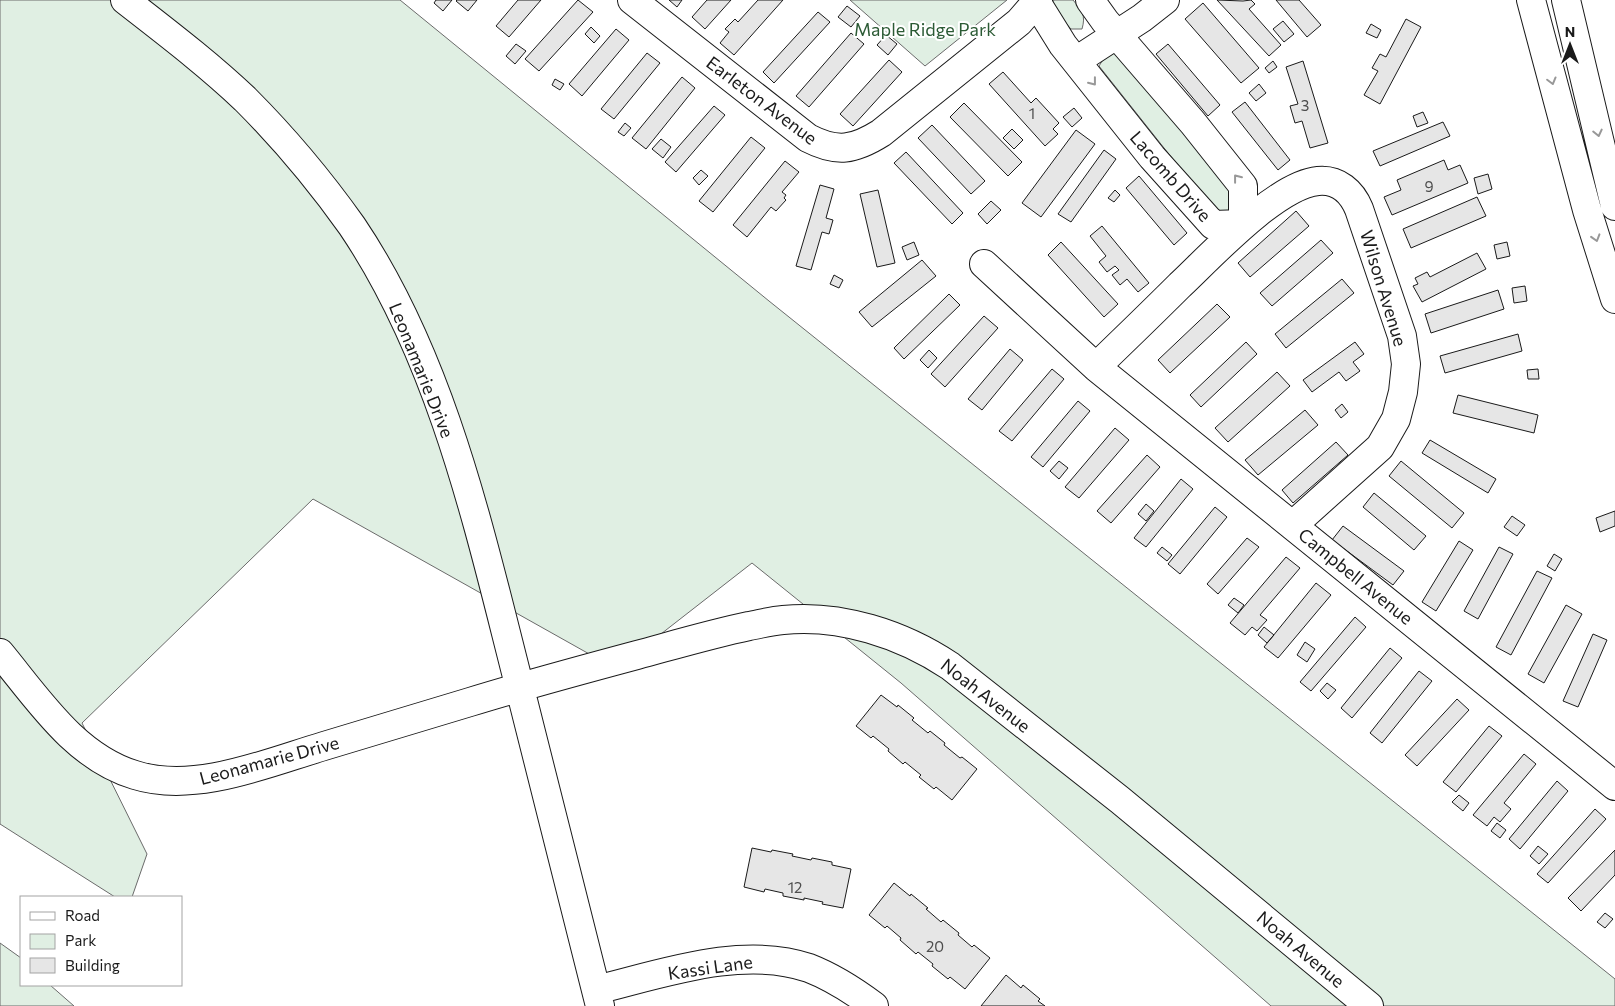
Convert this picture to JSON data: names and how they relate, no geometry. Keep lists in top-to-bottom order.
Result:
{
  "streets": {
    "main road": [
      "Earleton Avenue",
      "Lacomb Drive",
      "Wilson Avenue",
      "Leonamarie Drive",
      "Campbell Avenue",
      "Noah Avenue",
      "Kassi Lane"
    ]
  },
  "crossings": [
    ["Earleton Avenue", "Lacomb Drive"],
    ["Lacomb Drive", "Wilson Avenue"],
    ["Wilson Avenue", "Campbell Avenue"],
    ["Leonamarie Drive", "Noah Avenue"],
    ["Leonamarie Drive", "Kassi Lane"]
  ],
  "parks": ["Maple Ridge Park"],
  "house_numbers": [
    "3",
    "1",
    "9",
    "12",
    "20"
  ],
  "legend": ["Road", "Park", "Building"],
  "north": "top"
}
